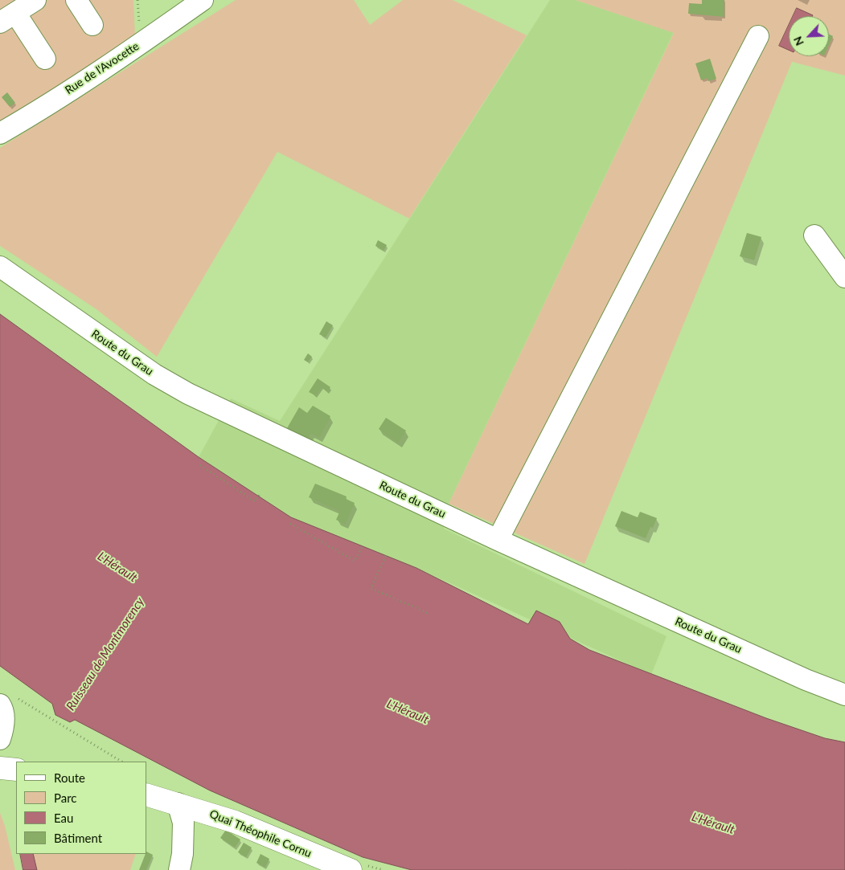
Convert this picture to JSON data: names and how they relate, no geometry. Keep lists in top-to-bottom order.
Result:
{
  "streets": {
    "main road": ["Quai Théophile Cornu"],
    "street": ["Rue de l'Avocette", "Route du Grau"]
  },
  "water": ["L'Hérault", "Ruisseau de Montmorency"],
  "legend": [
    "Route",
    "Parc",
    "Eau",
    "Bâtiment"
  ],
  "north": "bottom left"
}
